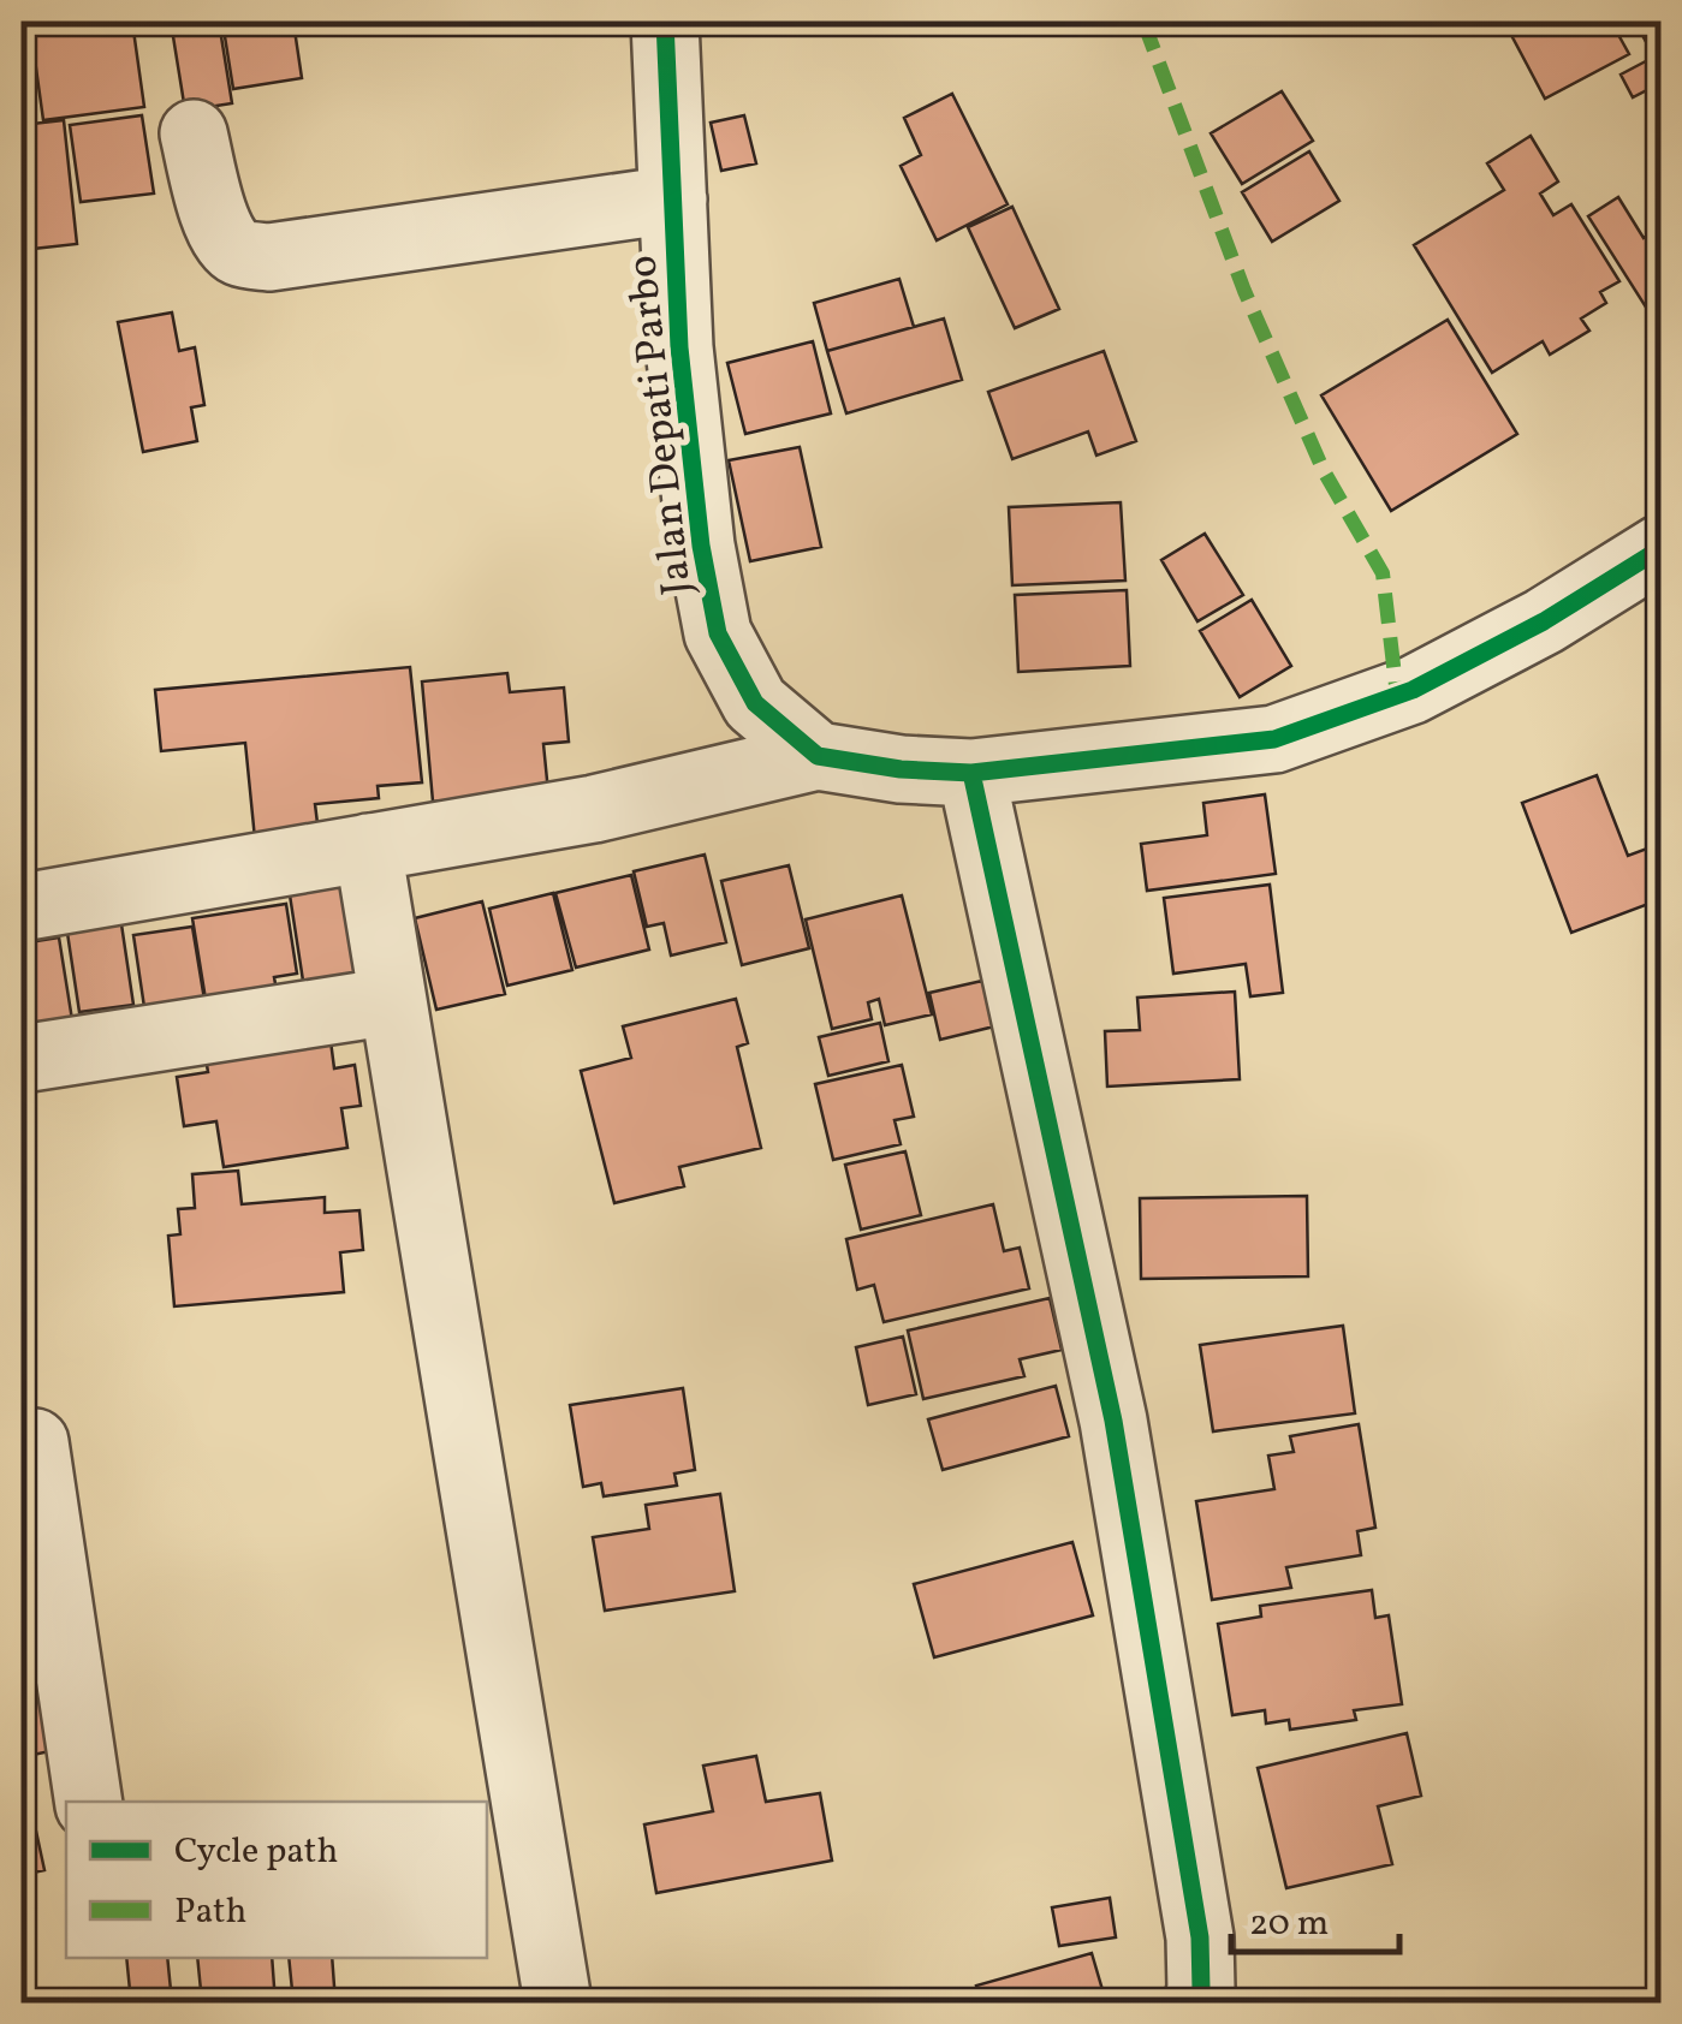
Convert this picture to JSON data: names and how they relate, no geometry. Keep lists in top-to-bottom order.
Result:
{
  "streets": {
    "street": ["Jalan Depati Parbo"]
  },
  "legend": ["Cycle path", "Path"],
  "scale_bar": "20 m"
}
